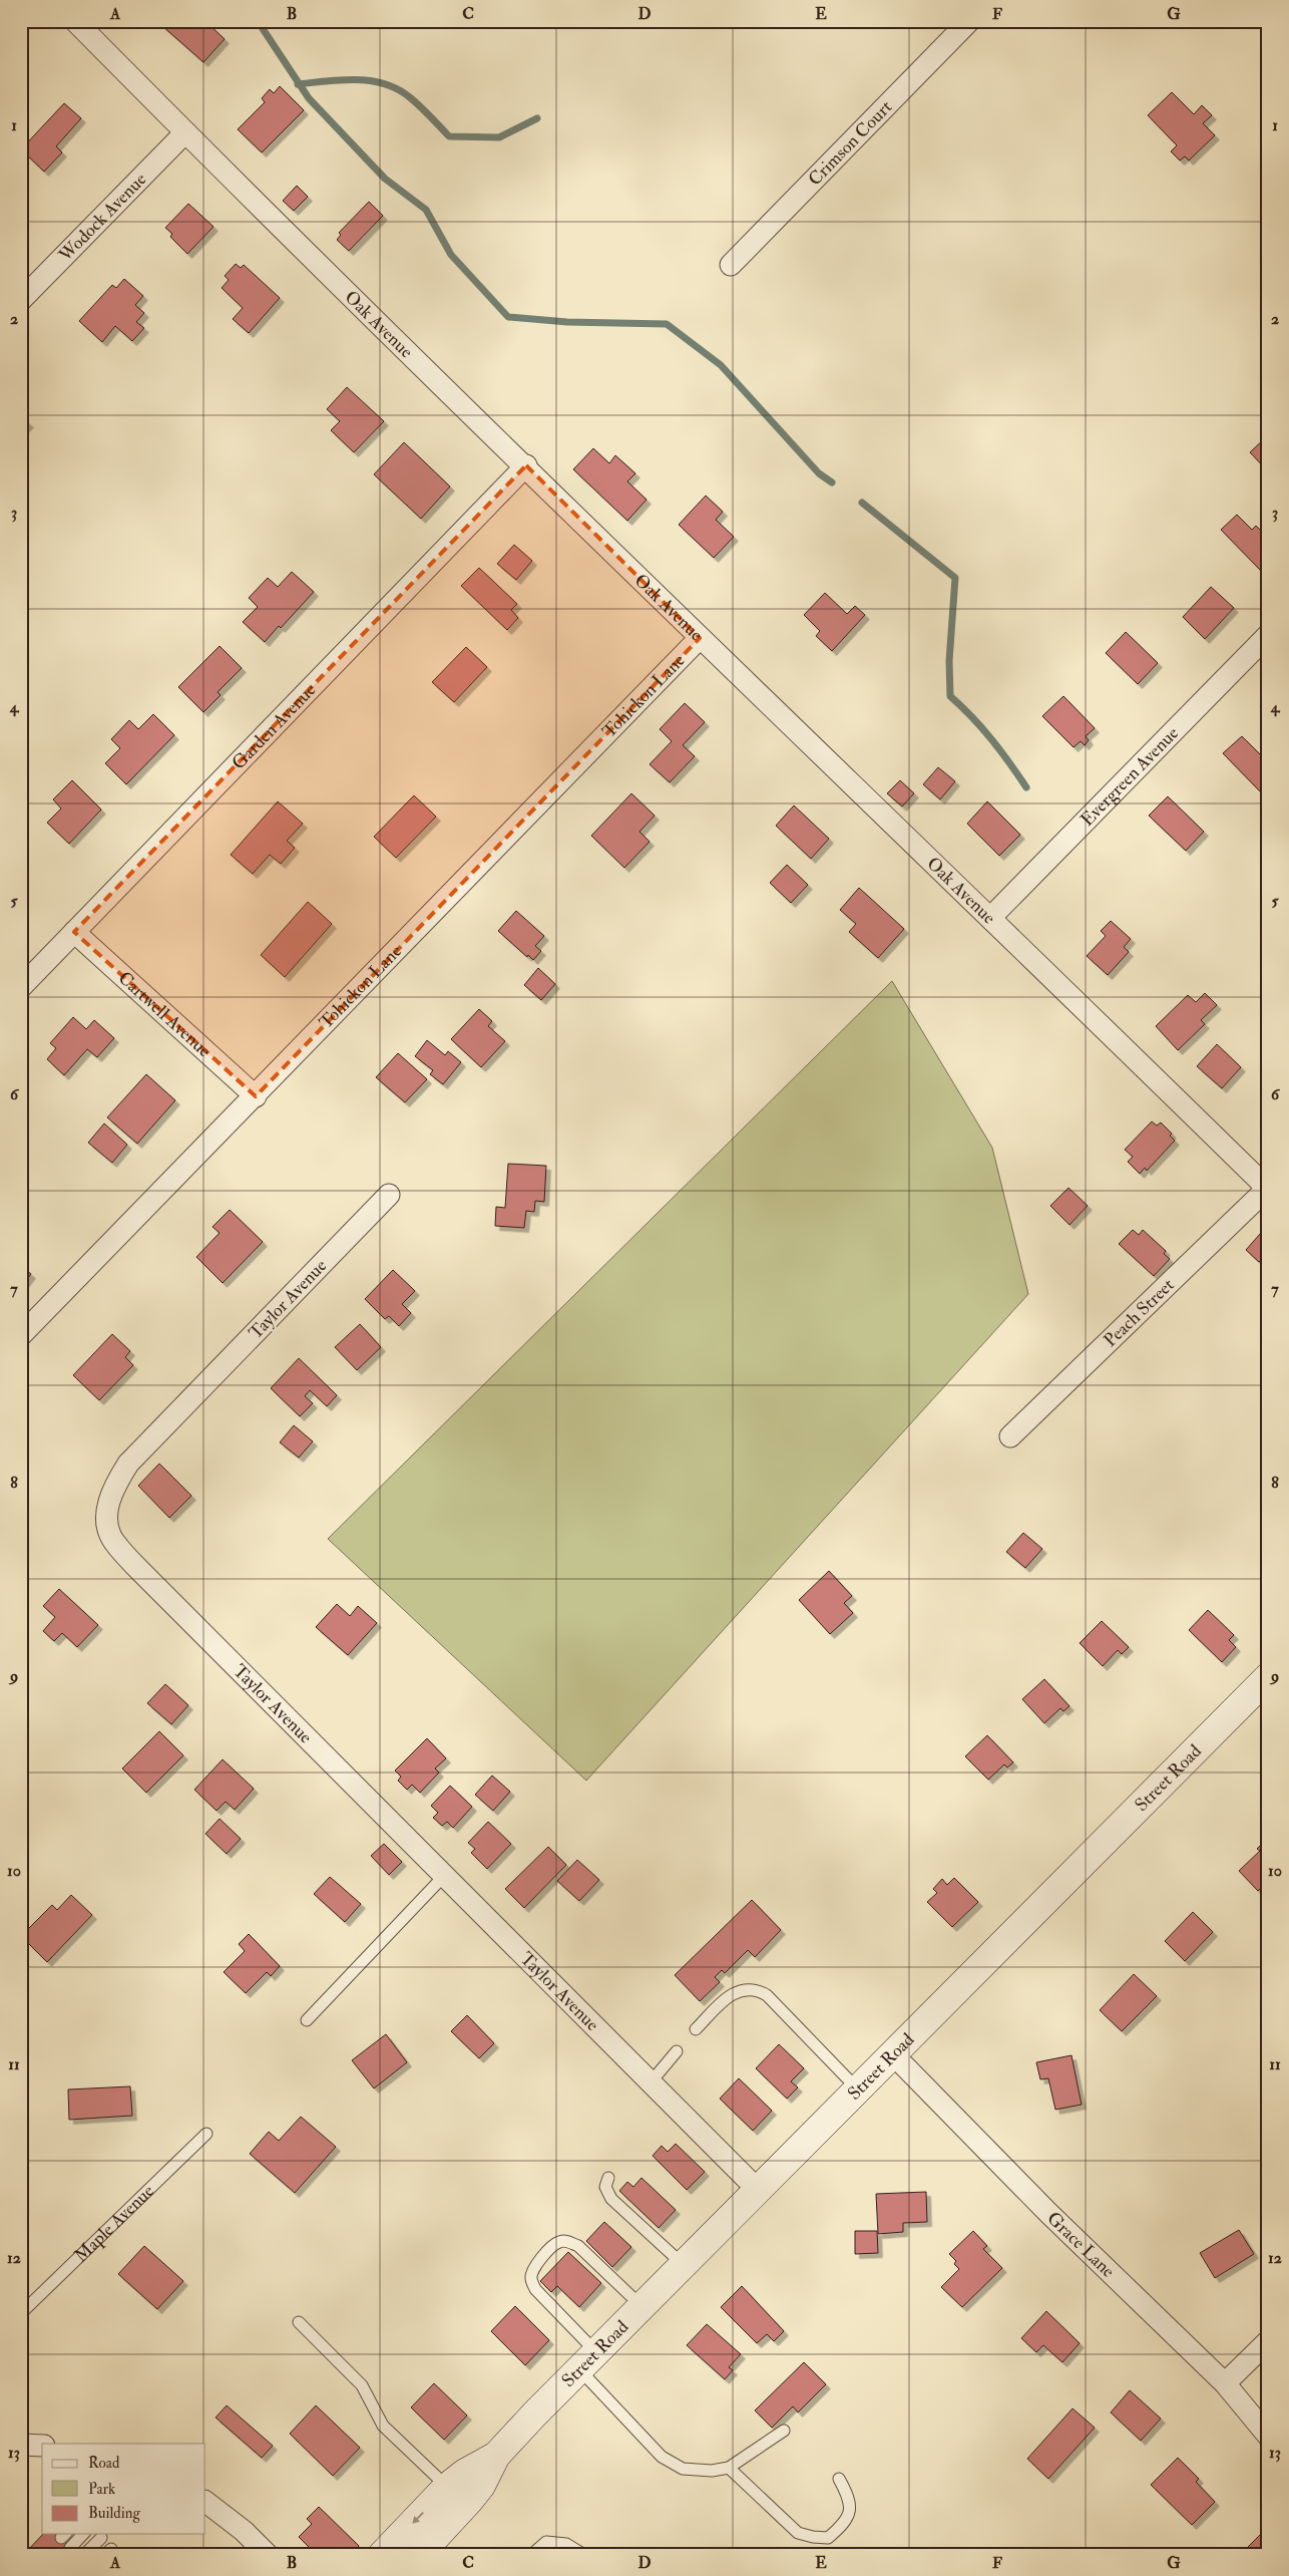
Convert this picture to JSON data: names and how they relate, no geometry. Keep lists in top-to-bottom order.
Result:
{
  "streets": {
    "main road": ["Street Road"],
    "street": [
      "Crimson Court",
      "Wodock Avenue",
      "Oak Avenue",
      "Tohickon Lane",
      "Garden Avenue",
      "Evergreen Avenue",
      "Cartwell Avenue",
      "Taylor Avenue",
      "Peach Street",
      "Grace Lane"
    ],
    "lane": ["Maple Avenue"]
  },
  "crossings": [
    ["Wodock Avenue", "Oak Avenue"],
    ["Oak Avenue", "Tohickon Lane"],
    ["Oak Avenue", "Garden Avenue"],
    ["Oak Avenue", "Evergreen Avenue"],
    ["Oak Avenue", "Peach Street"],
    ["Tohickon Lane", "Cartwell Avenue"],
    ["Garden Avenue", "Cartwell Avenue"],
    ["Taylor Avenue", "Street Road"],
    ["Street Road", "Grace Lane"]
  ],
  "legend": ["Road", "Park", "Building"],
  "grid": {
    "columns": [
      "A",
      "B",
      "C",
      "D",
      "E",
      "F",
      "G"
    ],
    "rows": [
      "1",
      "2",
      "3",
      "4",
      "5",
      "6",
      "7",
      "8",
      "9",
      "10",
      "11",
      "12",
      "13"
    ]
  }
}
